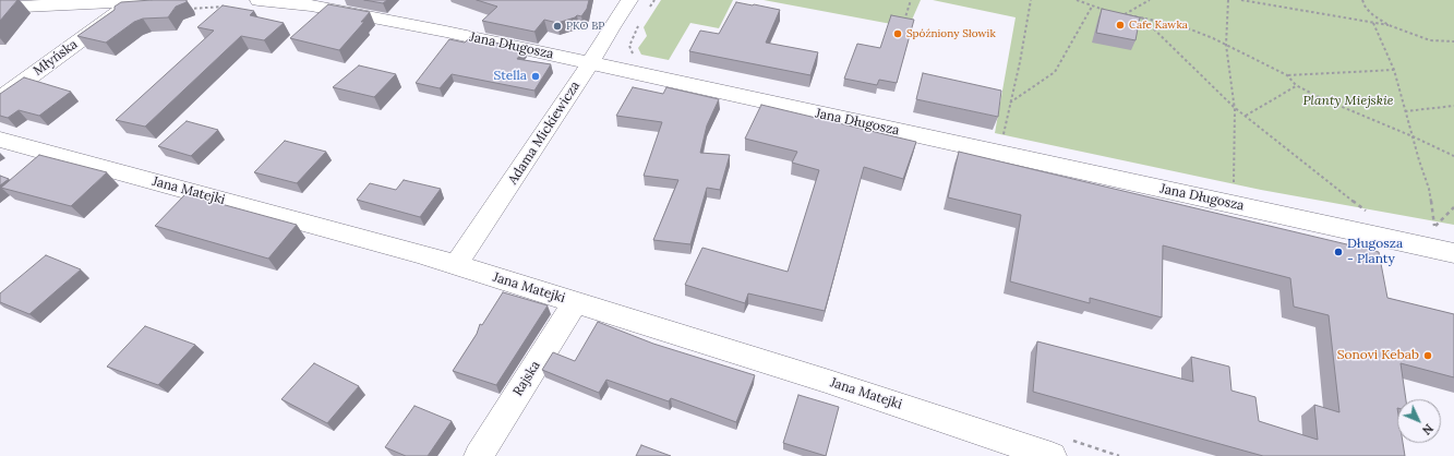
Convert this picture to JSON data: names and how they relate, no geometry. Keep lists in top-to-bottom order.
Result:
{
  "streets": {
    "street": [
      "Jana Długosza",
      "Młyńska",
      "Adama Mickiewicza",
      "Jana Matejki",
      "Rajska"
    ]
  },
  "crossings": [
    ["Jana Długosza", "Adama Mickiewicza"],
    ["Adama Mickiewicza", "Jana Matejki"],
    ["Jana Matejki", "Rajska"]
  ],
  "parks": ["Planty Miejskie"],
  "places": [
    "Cafe Kawka",
    "PKO BP",
    "Spóźniony Słowik",
    "Stella",
    "Długosza - Planty",
    "Sonovi Kebab"
  ],
  "north": "bottom right"
}
